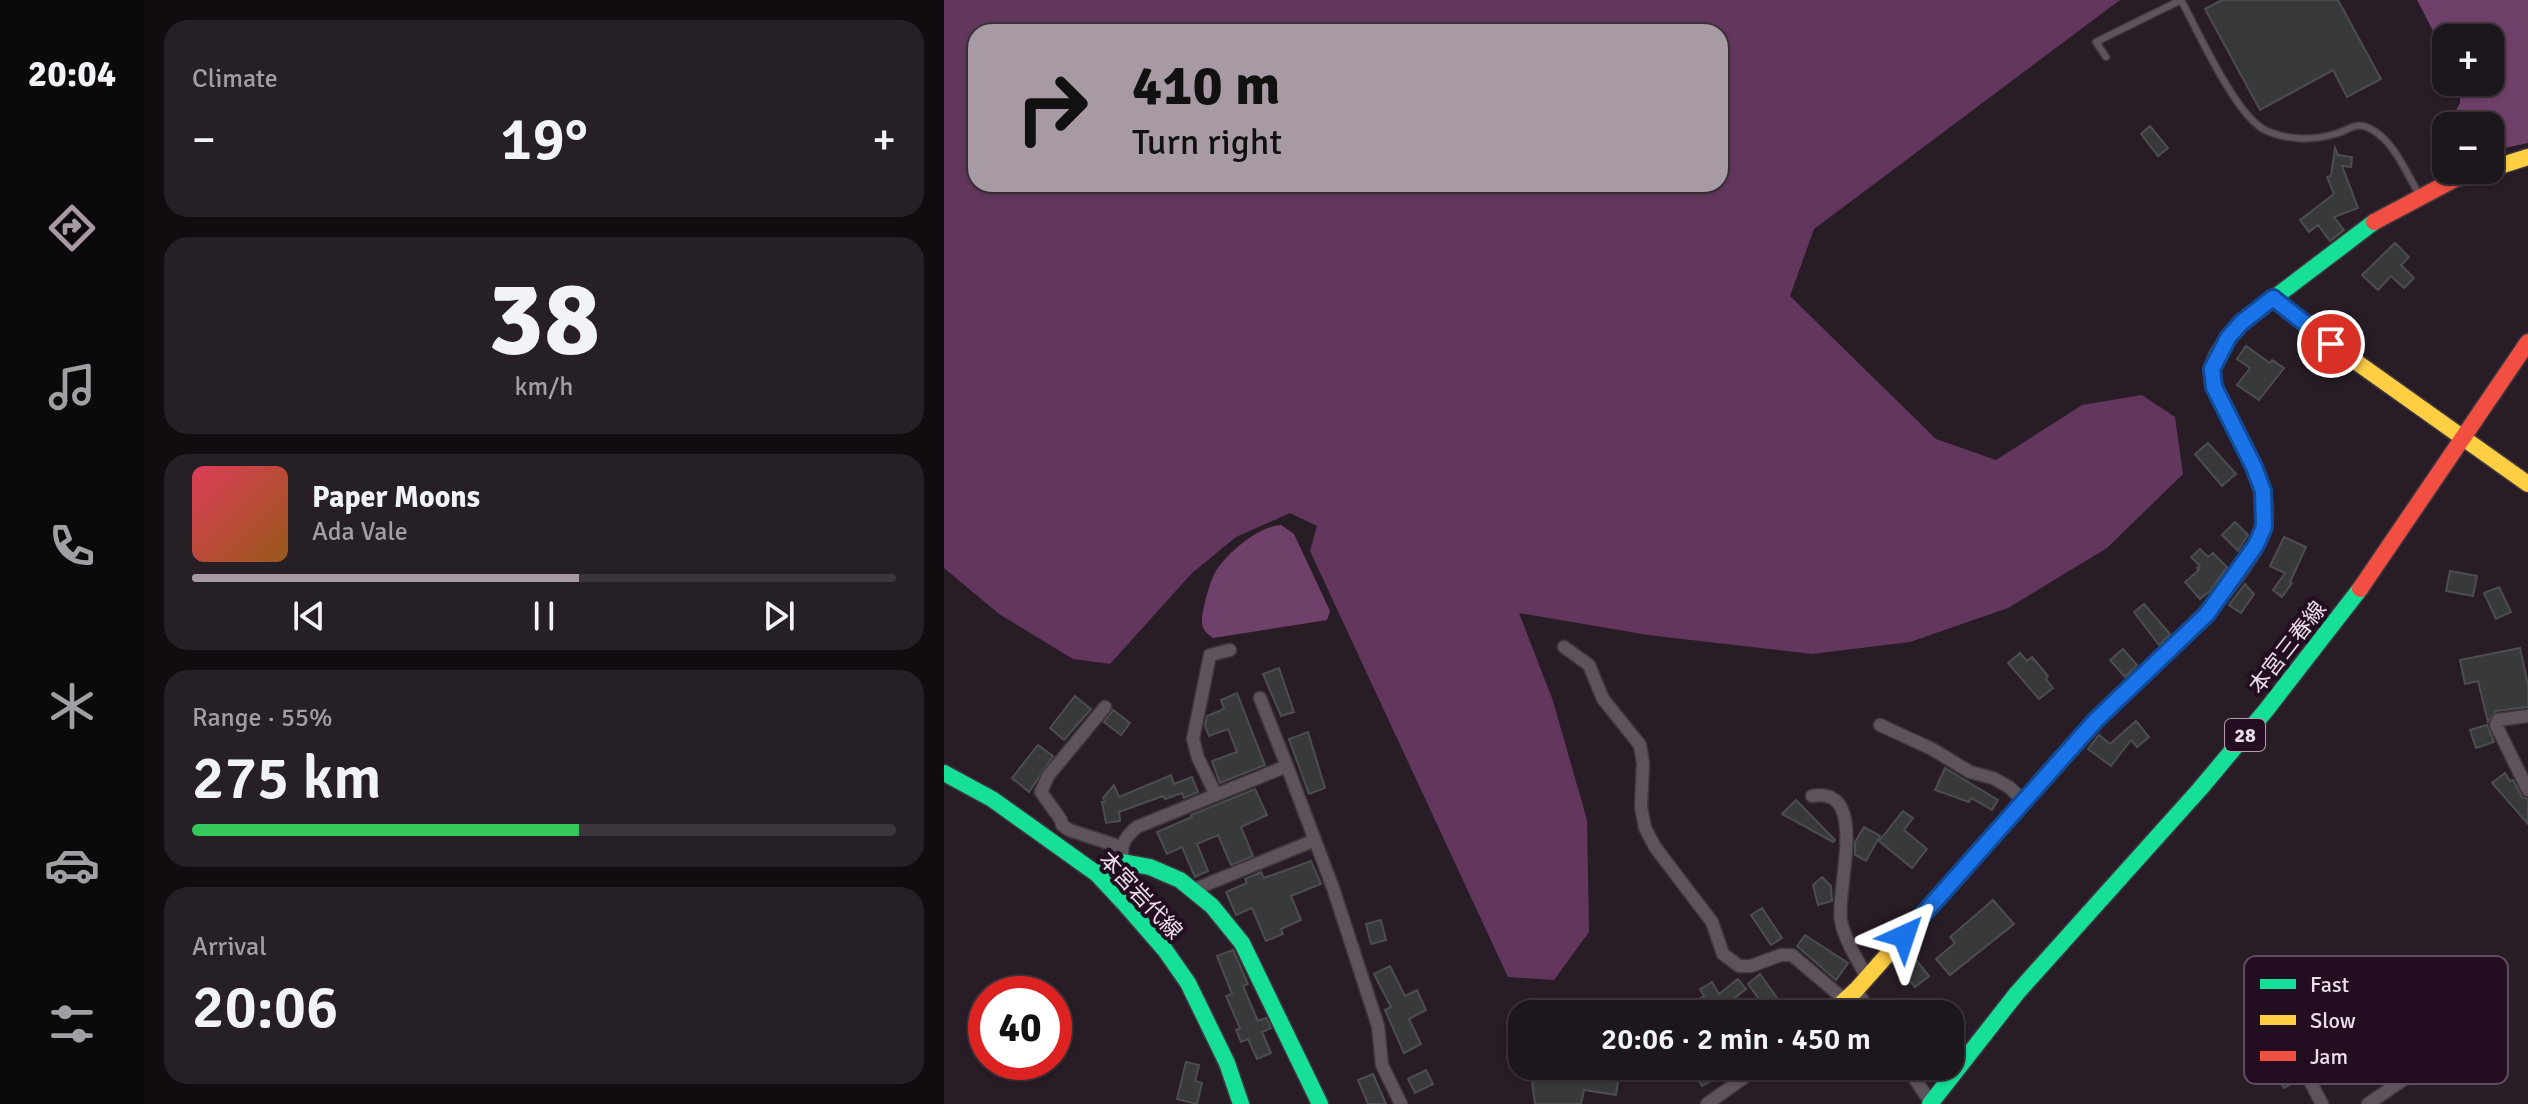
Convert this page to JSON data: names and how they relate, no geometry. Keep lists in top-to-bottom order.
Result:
{
  "streets": {
    "street": ["本宮三春線", "28", "本宮岩代線"]
  },
  "legend": ["Fast", "Slow", "Jam"],
  "page": {
    "tabs": "20:04",
    "tile": [
      "Climate",
      ["38", "km/h"],
      ["Range · 55%", "275 km"],
      ["Arrival", "20:06"]
    ],
    "map_buttons": ["+", "−"],
    "turn": ["410 m", "Turn right"],
    "heat": ["−", "19°", "+"],
    "song": ["Paper Moons", "Ada Vale"],
    "limit": "40",
    "trip": "20:06 · 2 min · 450 m"
  }
}
